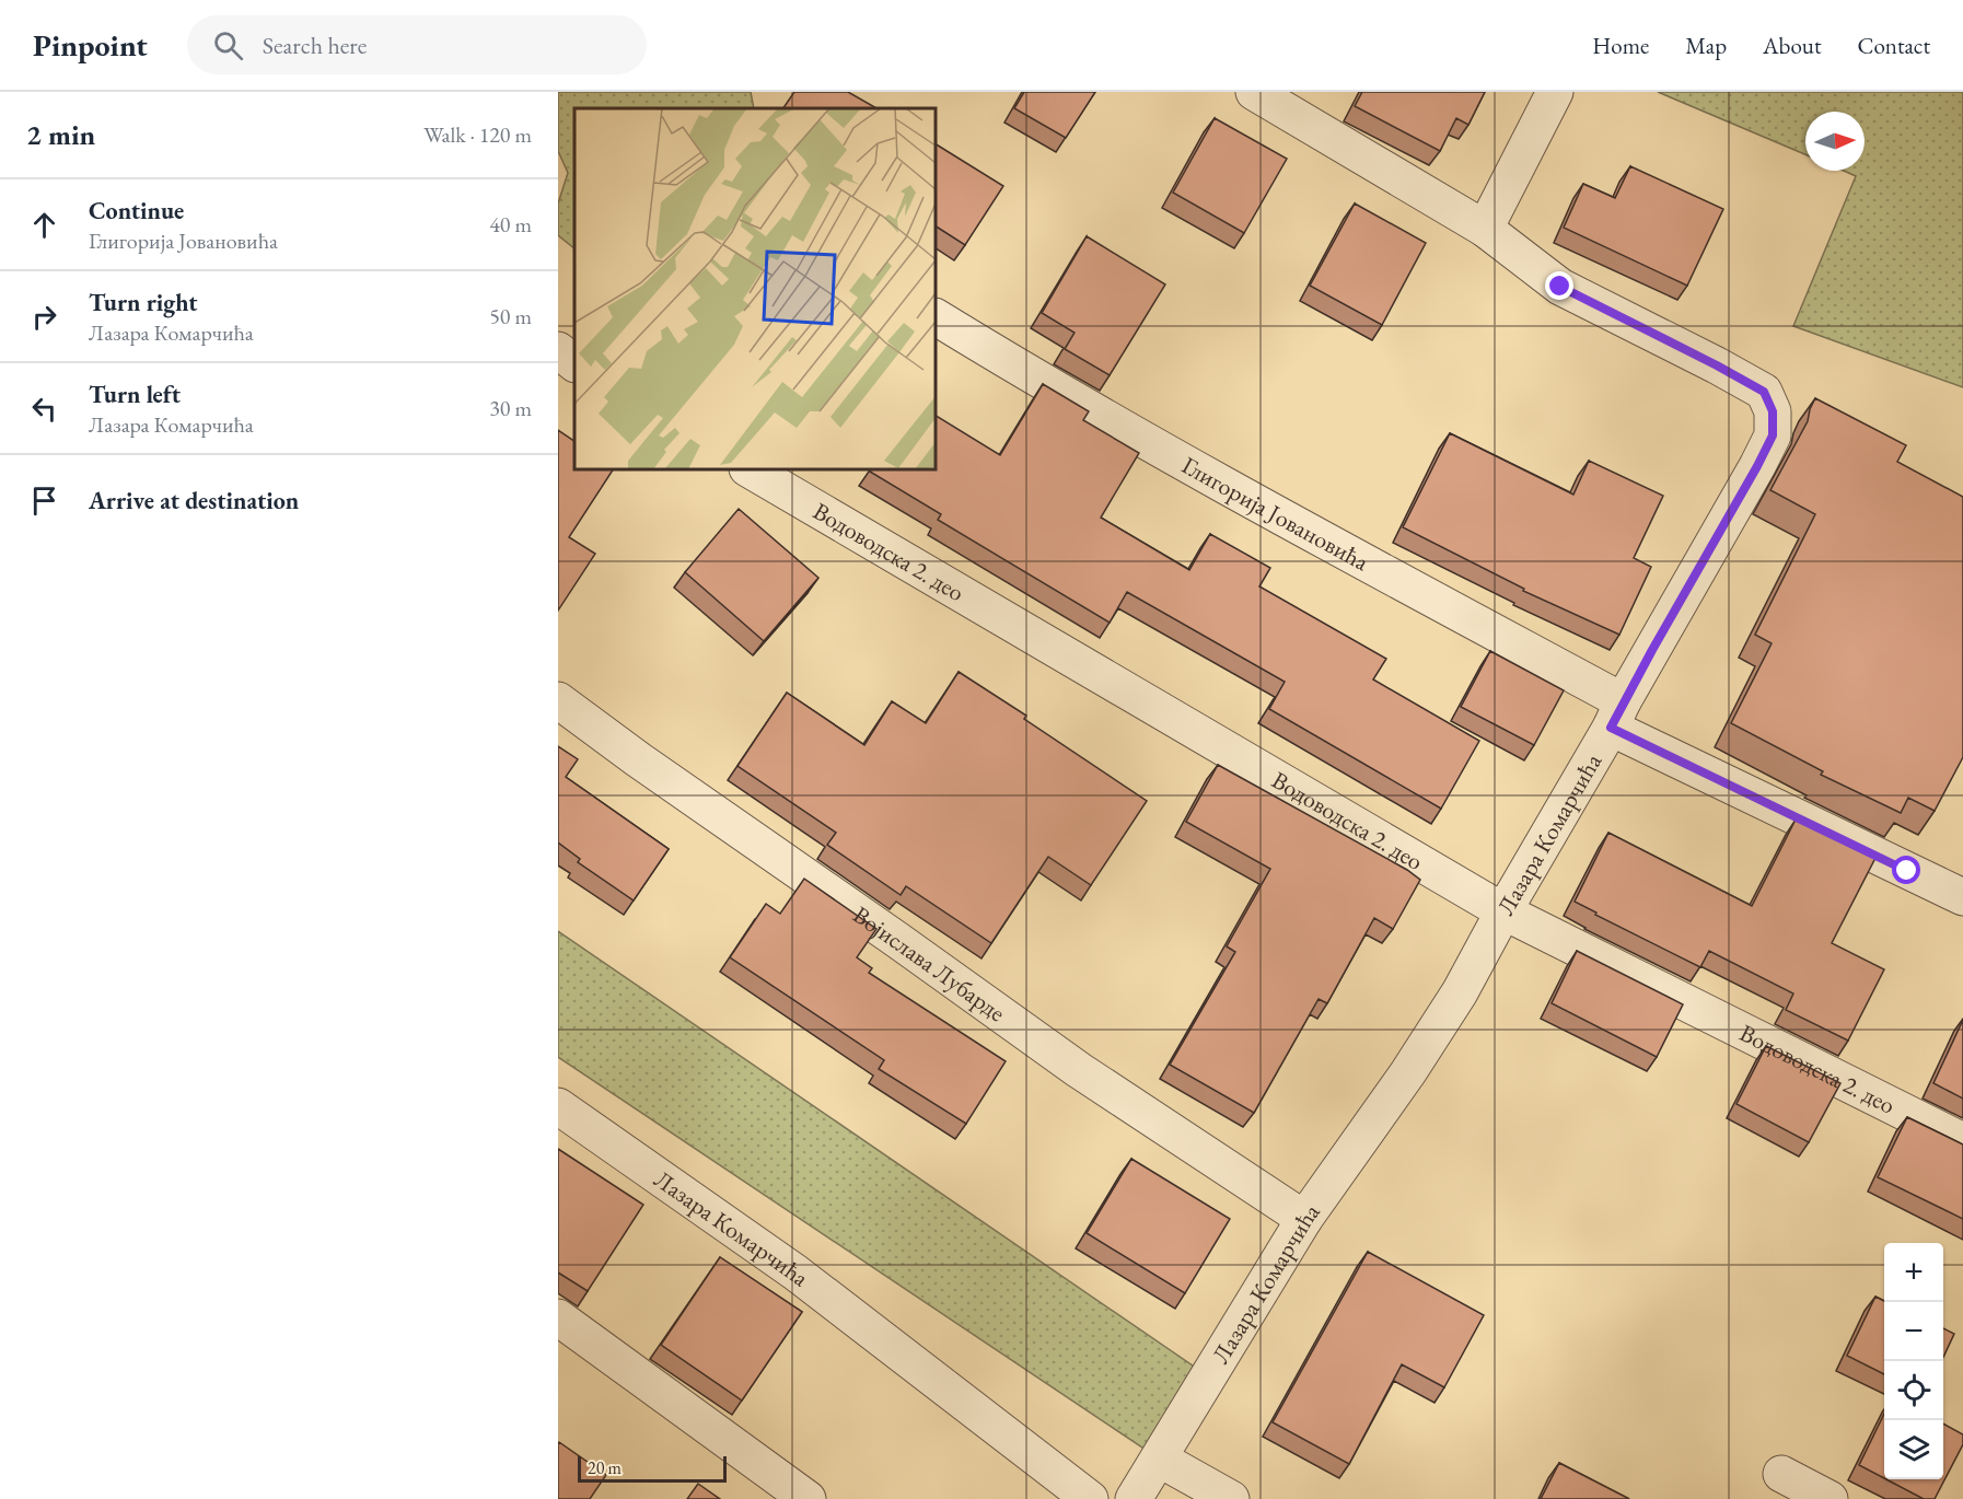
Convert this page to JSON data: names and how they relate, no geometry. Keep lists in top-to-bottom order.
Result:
{
  "streets": {
    "street": [
      "Глигорија Јовановића",
      "Водоводска 2. део",
      "Лазара Комарчића",
      "Војислава Лубарде"
    ]
  },
  "crossings": [
    ["Глигорија Јовановића", "Лазара Комарчића"],
    ["Водоводска 2. део", "Лазара Комарчића"],
    ["Лазара Комарчића", "Војислава Лубарде"]
  ],
  "scale_bar": "20 m",
  "north": "right",
  "page": {
    "header": "Pinpoint",
    "search": "Search here",
    "nav": [
      "Home",
      "Map",
      "About",
      "Contact"
    ],
    "heading": ["2 min", "Walk · 120 m"],
    "list": [
      ["Continue", "Глигорија Јовановића", "40 m"],
      ["Turn right", "Лазара Комарчића", "50 m"],
      ["Turn left", "Лазара Комарчића", "30 m"],
      "Arrive at destination"
    ],
    "map_buttons": ["+", "−"],
    "scale": "20 m"
  }
}
